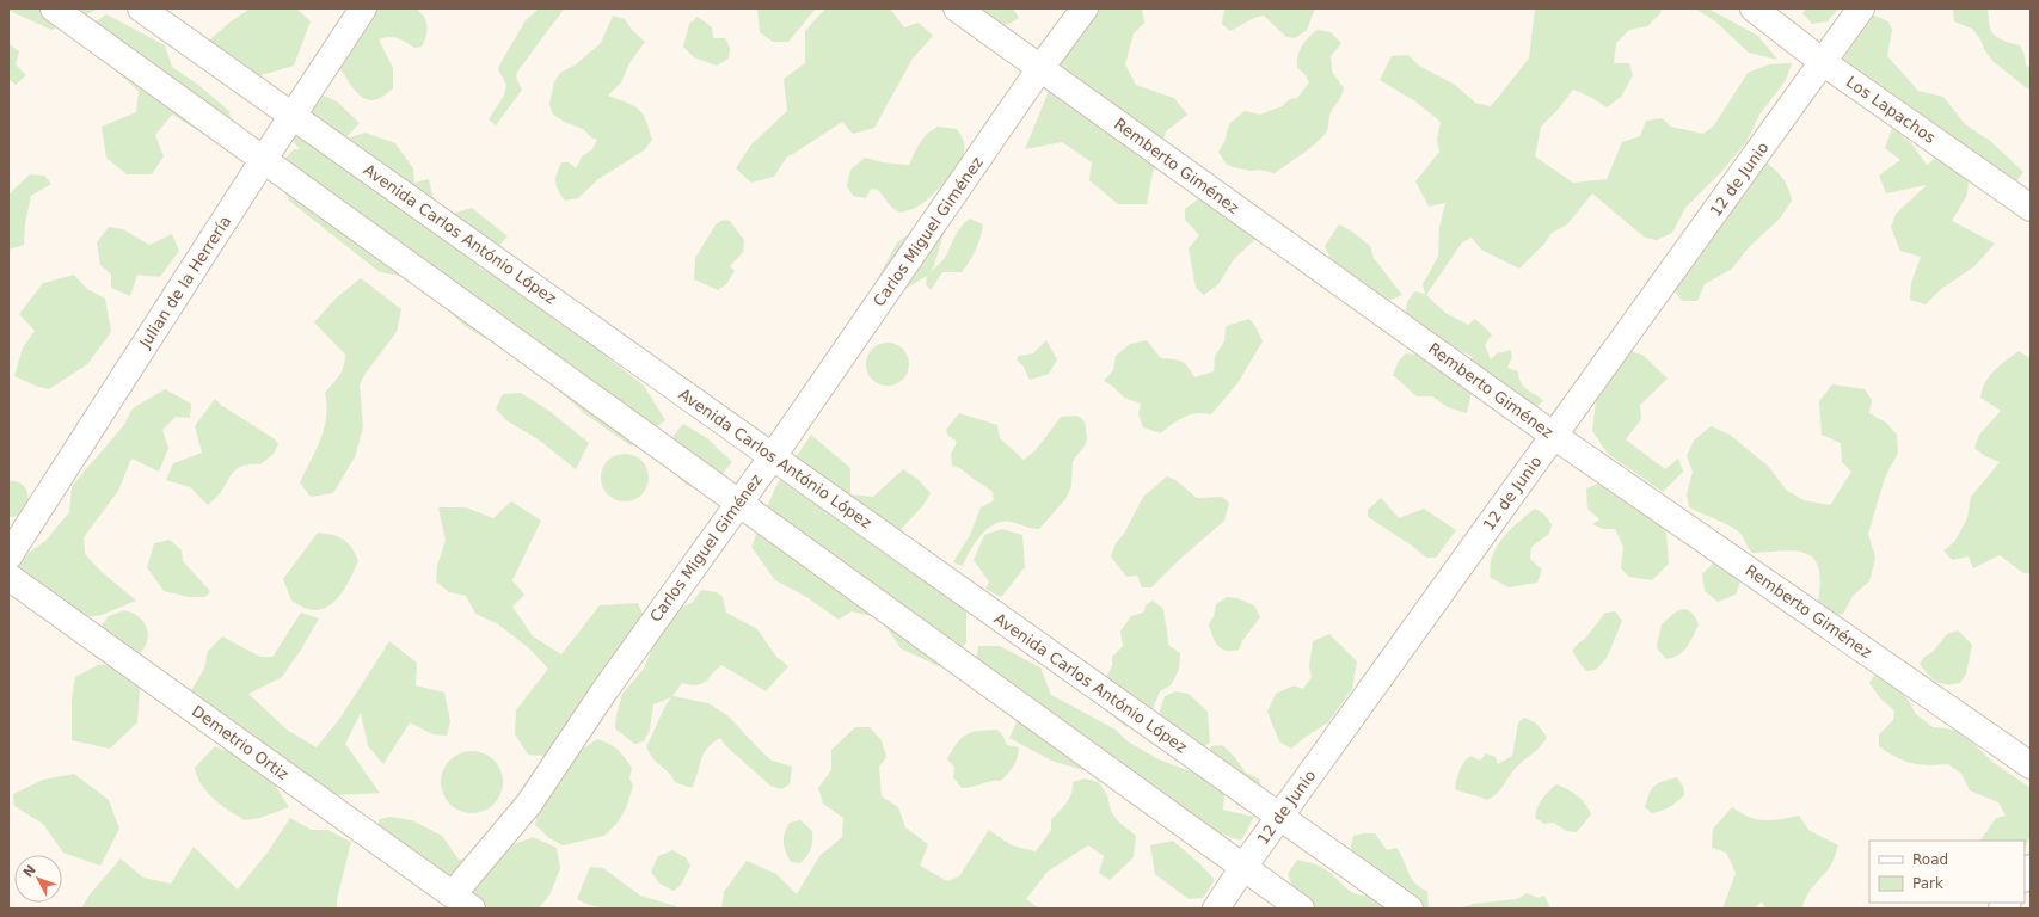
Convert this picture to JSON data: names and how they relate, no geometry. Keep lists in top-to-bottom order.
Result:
{
  "streets": {
    "street": [
      "Los Lapachos",
      "Remberto Giménez",
      "12 de Junio",
      "Carlos Miguel Giménez",
      "Avenida Carlos António López",
      "Julian de la Herrería",
      "Demetrio Ortiz"
    ]
  },
  "crossings": [
    ["Los Lapachos", "12 de Junio"],
    ["Remberto Giménez", "12 de Junio"],
    ["Remberto Giménez", "Carlos Miguel Giménez"],
    ["12 de Junio", "Avenida Carlos António López"],
    ["Carlos Miguel Giménez", "Avenida Carlos António López"],
    ["Carlos Miguel Giménez", "Demetrio Ortiz"],
    ["Avenida Carlos António López", "Julian de la Herrería"]
  ],
  "legend": ["Road", "Park"],
  "north": "top left"
}
